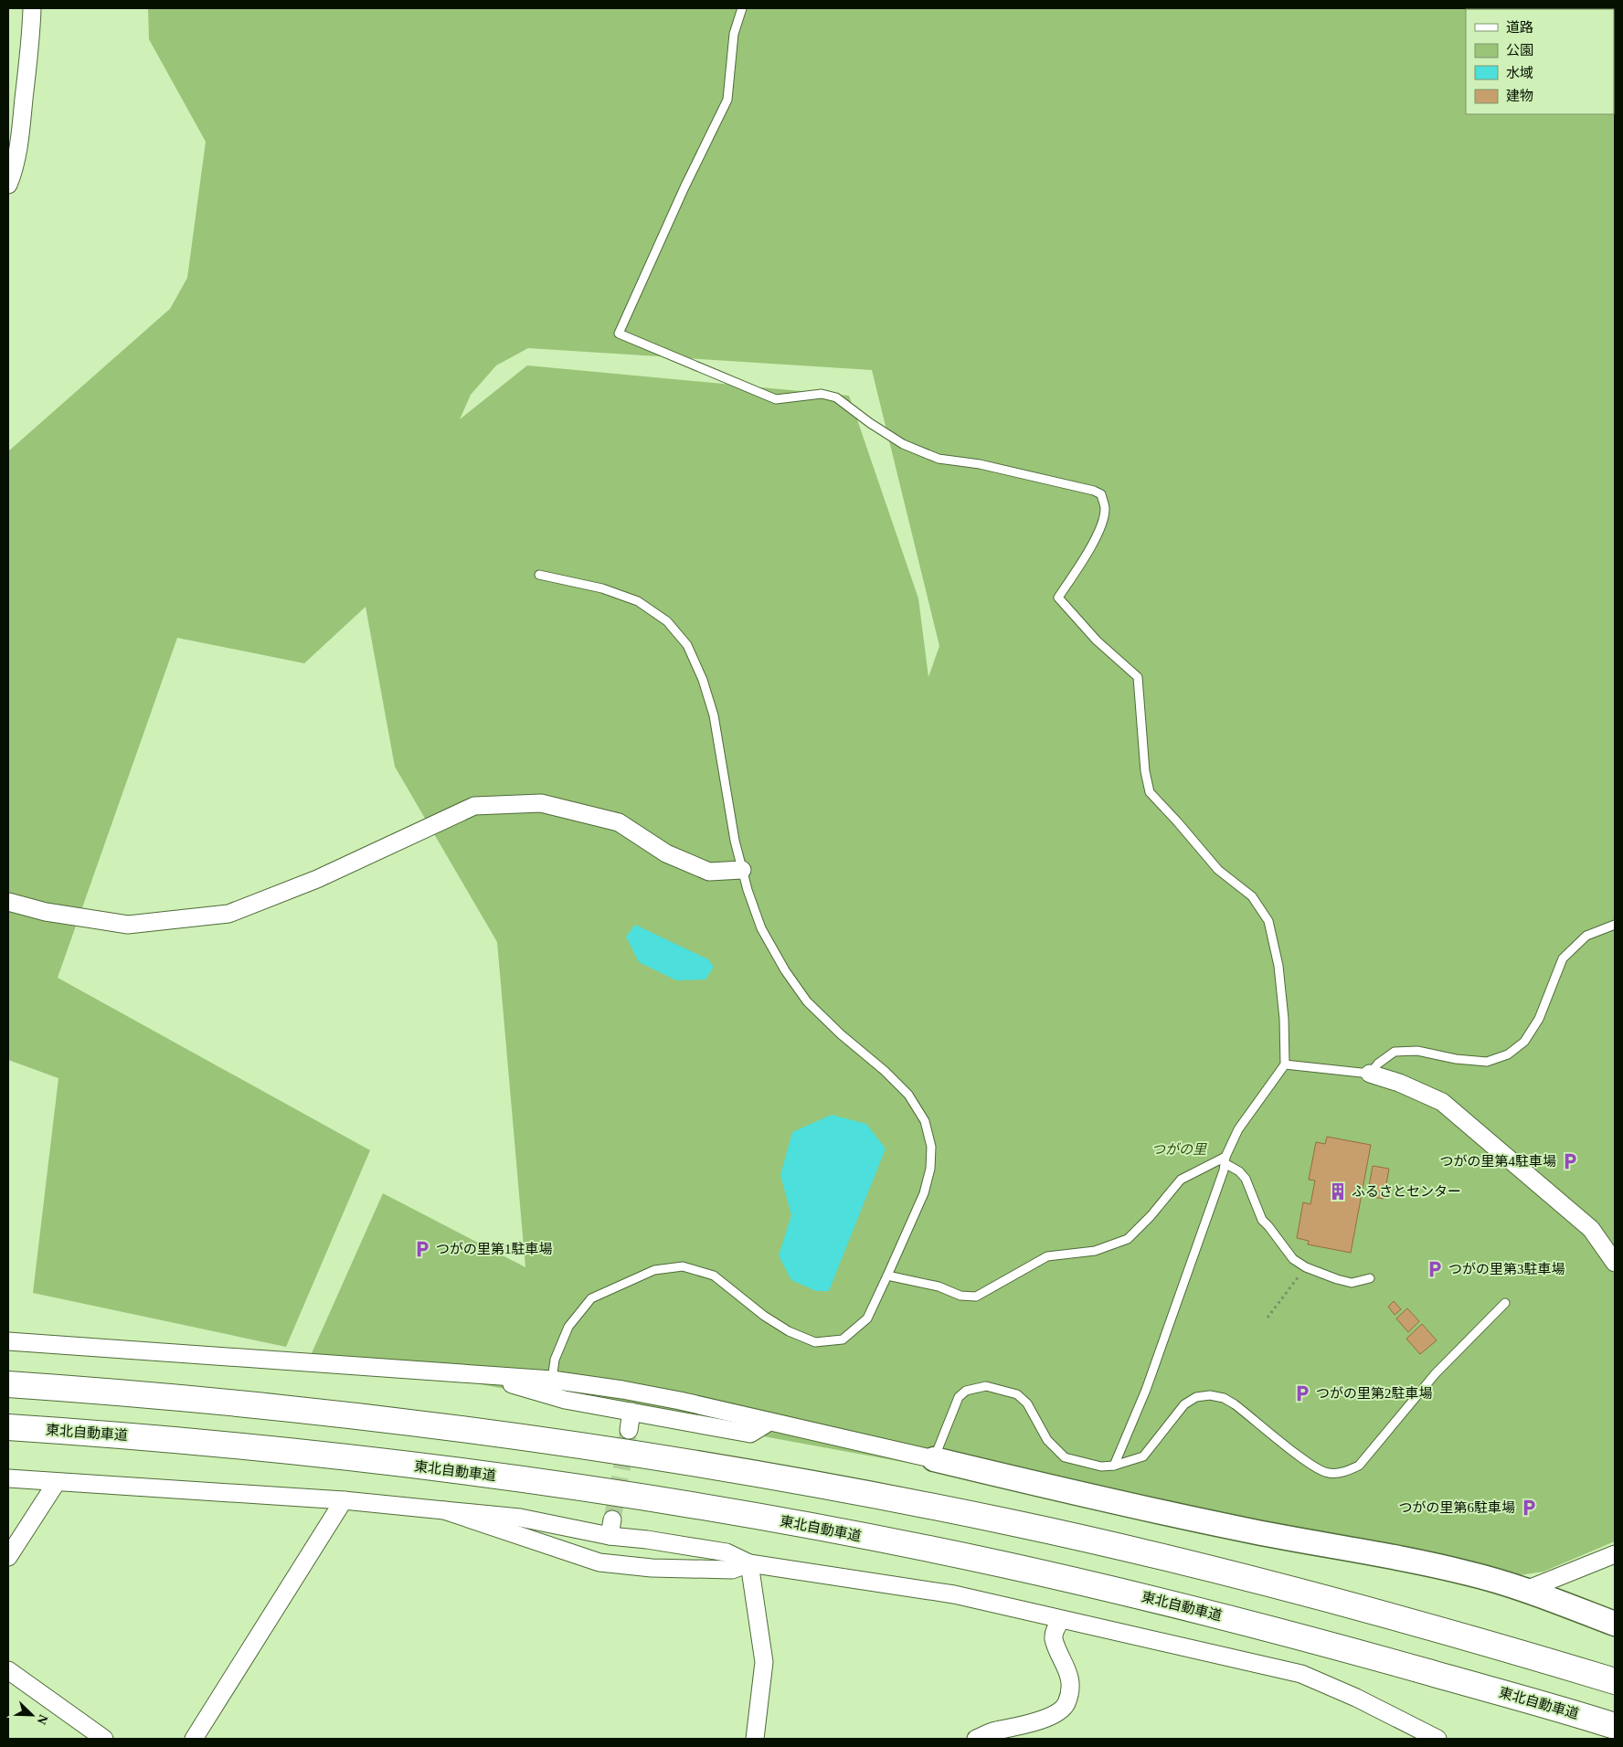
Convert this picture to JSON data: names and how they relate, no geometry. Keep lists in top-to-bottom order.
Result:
{
  "streets": {
    "highway": ["東北自動車道"]
  },
  "parks": ["つがの里"],
  "places": {
    "parking": [
      "つがの里第4駐車場",
      "つがの里第1駐車場",
      "つがの里第3駐車場",
      "つがの里第2駐車場",
      "つがの里第6駐車場"
    ],
    "building": ["ふるさとセンター"]
  },
  "legend": [
    "道路",
    "公園",
    "水域",
    "建物"
  ],
  "north": "bottom right"
}
